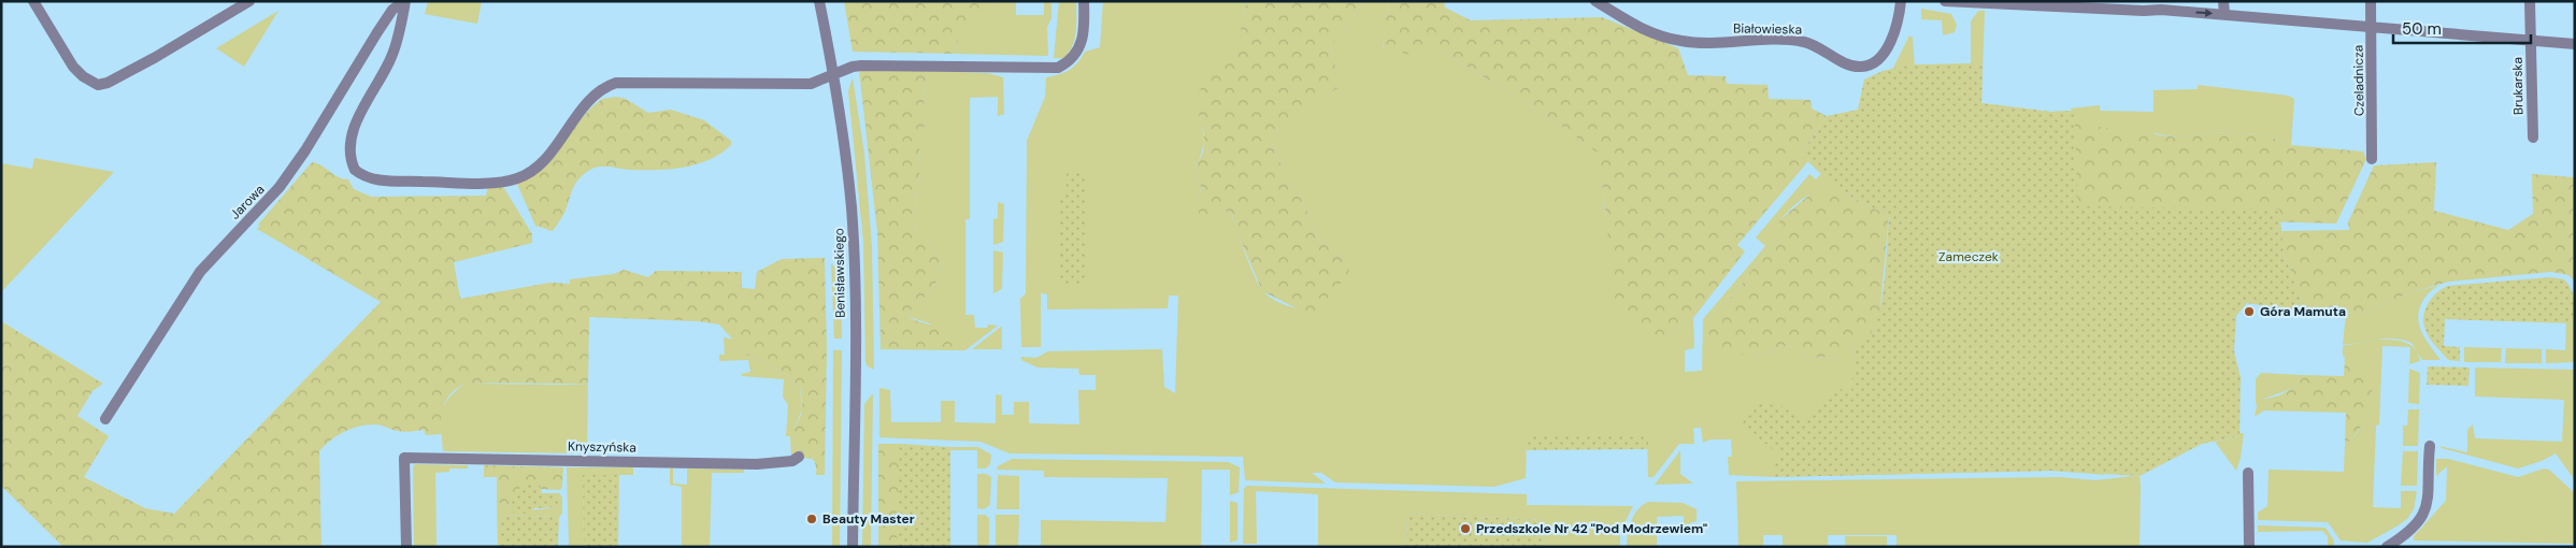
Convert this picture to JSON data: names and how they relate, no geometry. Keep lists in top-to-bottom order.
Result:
{
  "streets": {
    "street": [
      "Białowieska",
      "Czeladnicza",
      "Brukarska",
      "Jarowa",
      "Benisławskiego",
      "Knyszyńska"
    ]
  },
  "parks": ["Zameczek"],
  "places": ["Góra Mamuta", "Beauty Master", "Przedszkole Nr 42 \"Pod Modrzewiem\""],
  "scale_bar": "50 m"
}
